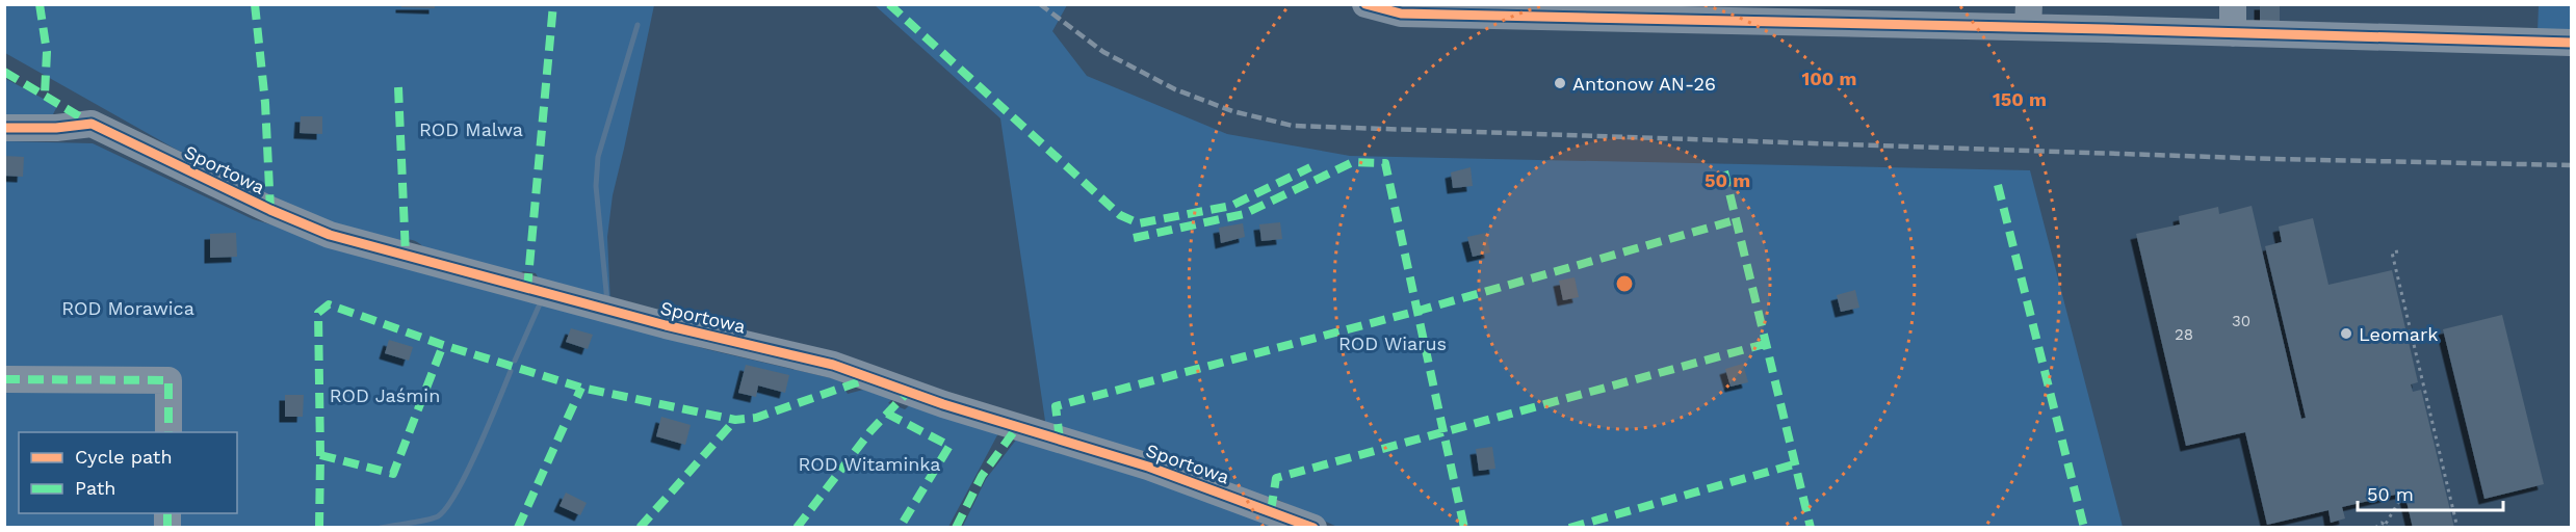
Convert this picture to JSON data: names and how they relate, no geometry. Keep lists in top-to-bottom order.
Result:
{
  "streets": {
    "street": ["Sportowa"]
  },
  "parks": [
    "ROD Malwa",
    "ROD Morawica",
    "ROD Wiarus",
    "ROD Jaśmin",
    "ROD Witaminka"
  ],
  "places": ["Antonow AN-26", "Leomark"],
  "house_numbers": ["30", "28"],
  "legend": ["Cycle path", "Path"],
  "scale_bar": "50 m",
  "rings": ["100 m", "150 m", "50 m"]
}
